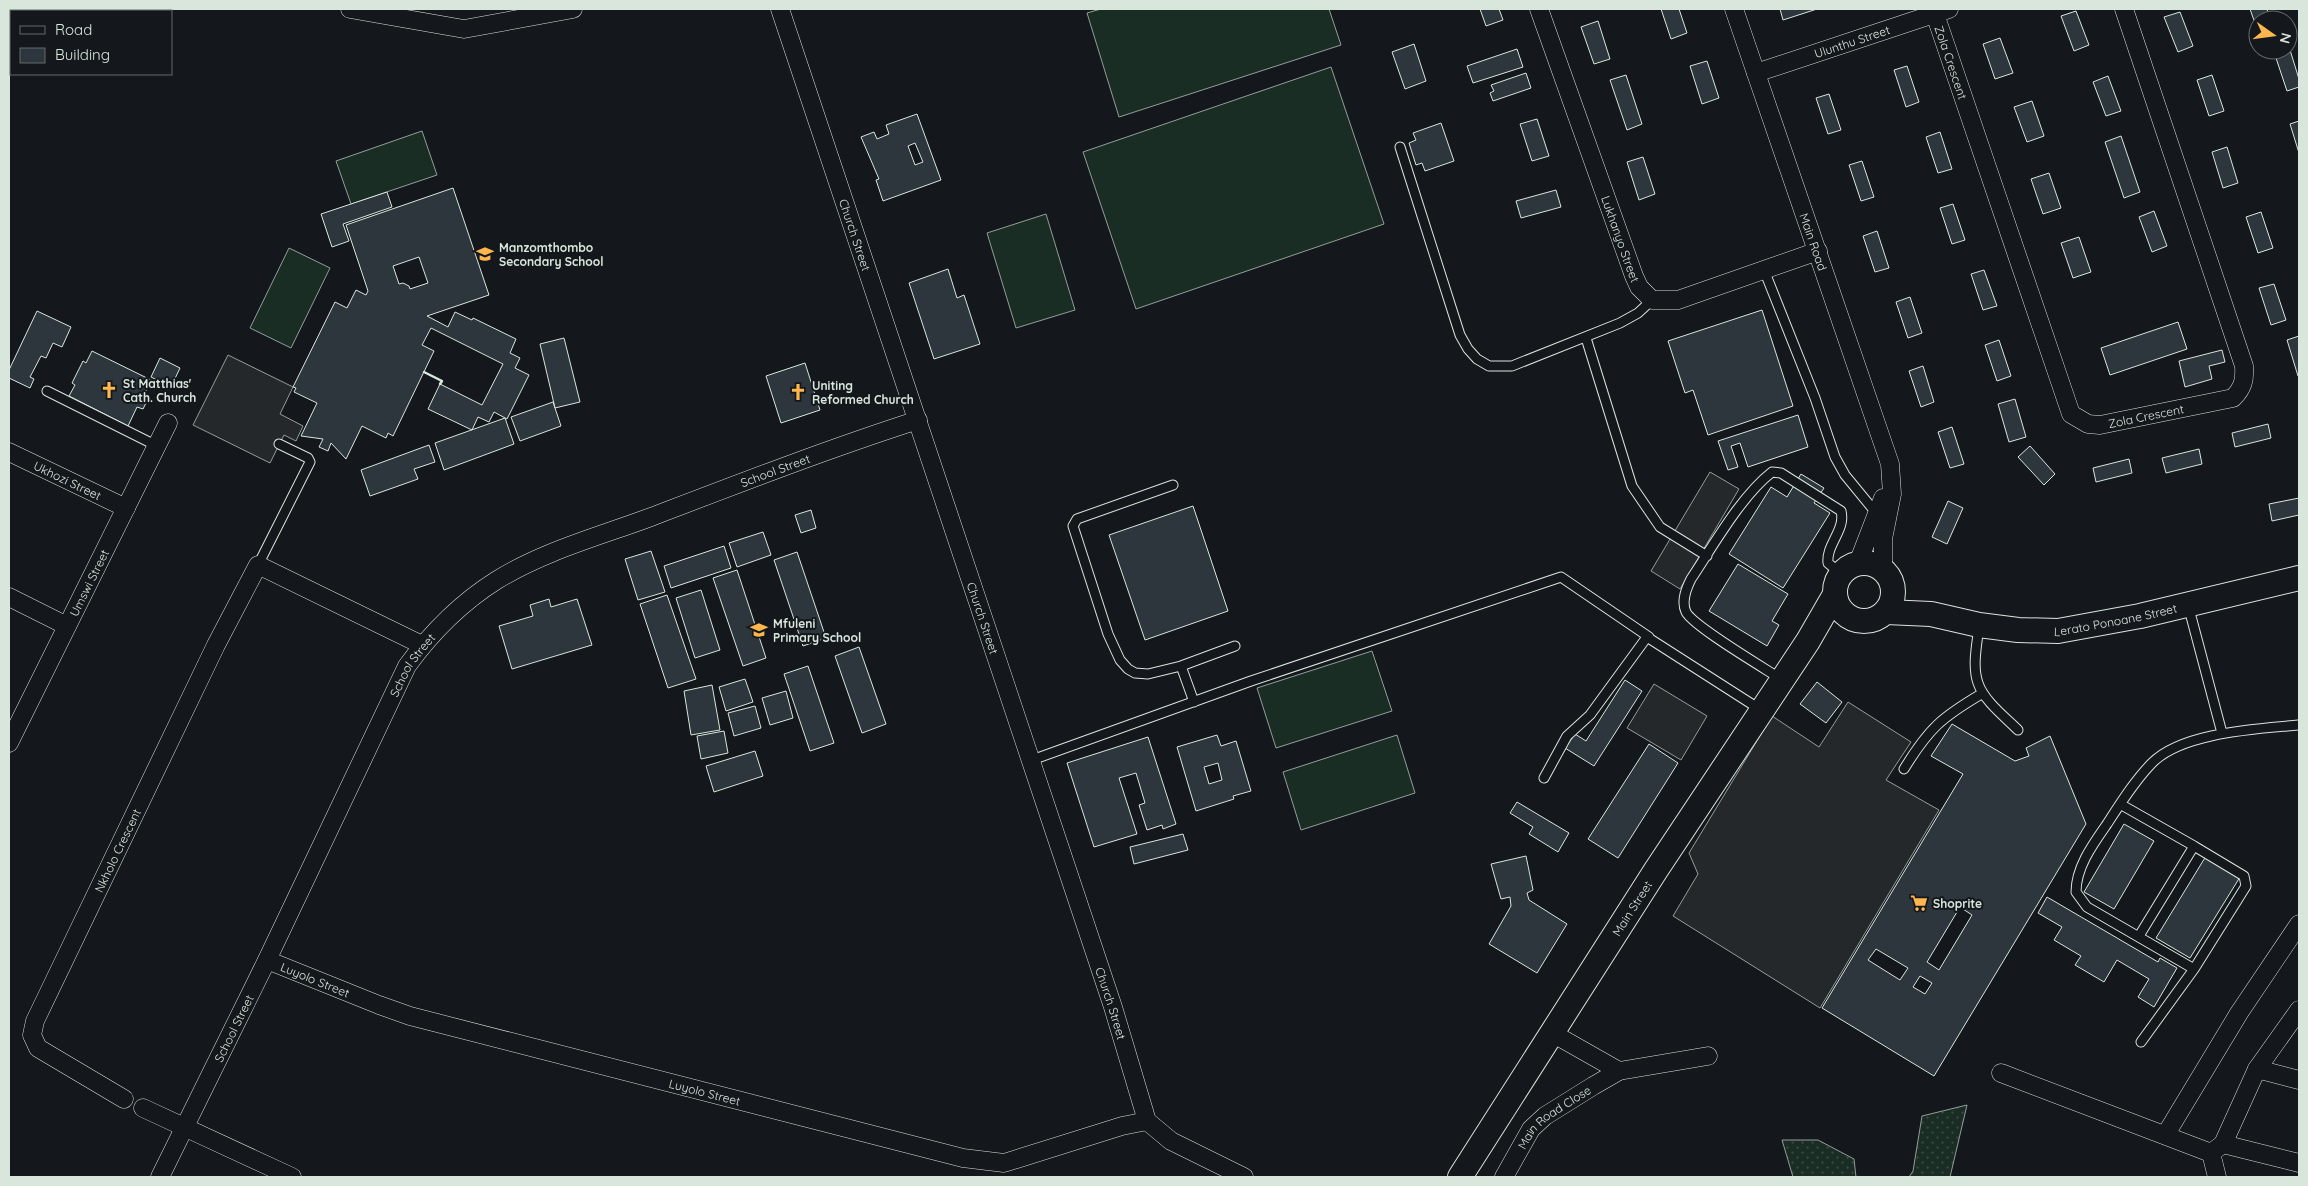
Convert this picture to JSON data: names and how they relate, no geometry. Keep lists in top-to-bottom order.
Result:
{
  "streets": {
    "street": [
      "Ulunthu Street",
      "Zola Crescent",
      "Church Street",
      "Lukhanyo Street",
      "Main Road",
      "School Street",
      "Ukhozi Street",
      "Umswi Street",
      "Lerato Ponoane Street",
      "Nkholo Crescent",
      "Main Street",
      "Luyolo Street",
      "Main Road Close"
    ]
  },
  "crossings": [
    ["Ulunthu Street", "Zola Crescent"],
    ["Ulunthu Street", "Main Road"],
    ["Church Street", "School Street"],
    ["Church Street", "Luyolo Street"],
    ["Main Road", "Lerato Ponoane Street"],
    ["Main Road", "Main Street"],
    ["School Street", "Luyolo Street"],
    ["Ukhozi Street", "Umswi Street"],
    ["Lerato Ponoane Street", "Main Street"]
  ],
  "places": {
    "school or university": ["Manzomthombo Secondary School", "Mfuleni Primary School"],
    "church": ["St Matthias' Cath. Church", "Uniting Reformed Church"],
    "supermarket": ["Shoprite"]
  },
  "legend": ["Road", "Building"],
  "north": "right"
}
